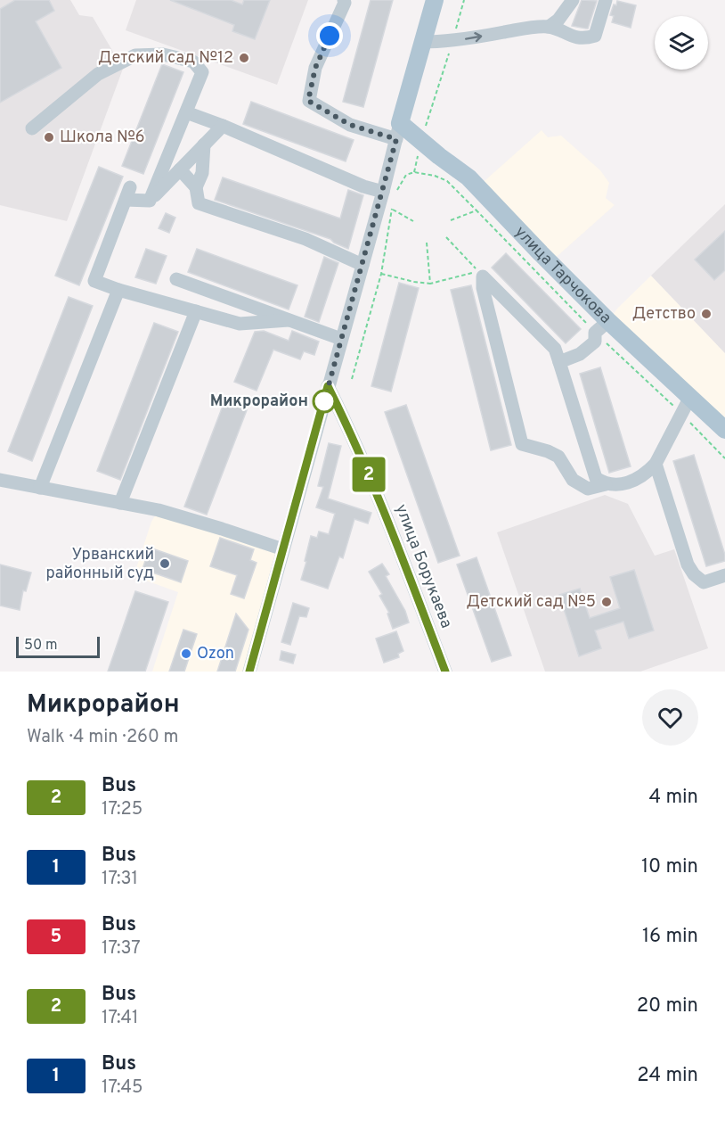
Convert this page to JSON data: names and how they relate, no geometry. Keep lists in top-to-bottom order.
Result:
{
  "streets": {
    "main road": ["улица Тарчокова"],
    "street": ["улица Борукаева"]
  },
  "places": [
    "Детский сад №12",
    "Школа №6",
    "Детство",
    "Микрорайон",
    "Урванский районный суд",
    "Детский сад №5",
    "Ozon"
  ],
  "lines": ["bus line 2"],
  "scale_bar": "50 m",
  "page": {
    "on_map": "2",
    "scale": "50 m",
    "heading": ["Микрорайон", "Walk · 4 min · 260 m"],
    "list": [
      {
        "mark": "2",
        "name": "Bus",
        "note": "17:25",
        "value": "4 min"
      },
      {
        "mark": "1",
        "name": "Bus",
        "note": "17:31",
        "value": "10 min"
      },
      {
        "mark": "5",
        "name": "Bus",
        "note": "17:37",
        "value": "16 min"
      },
      {
        "mark": "2",
        "name": "Bus",
        "note": "17:41",
        "value": "20 min"
      },
      {
        "mark": "1",
        "name": "Bus",
        "note": "17:45",
        "value": "24 min"
      }
    ]
  }
}
